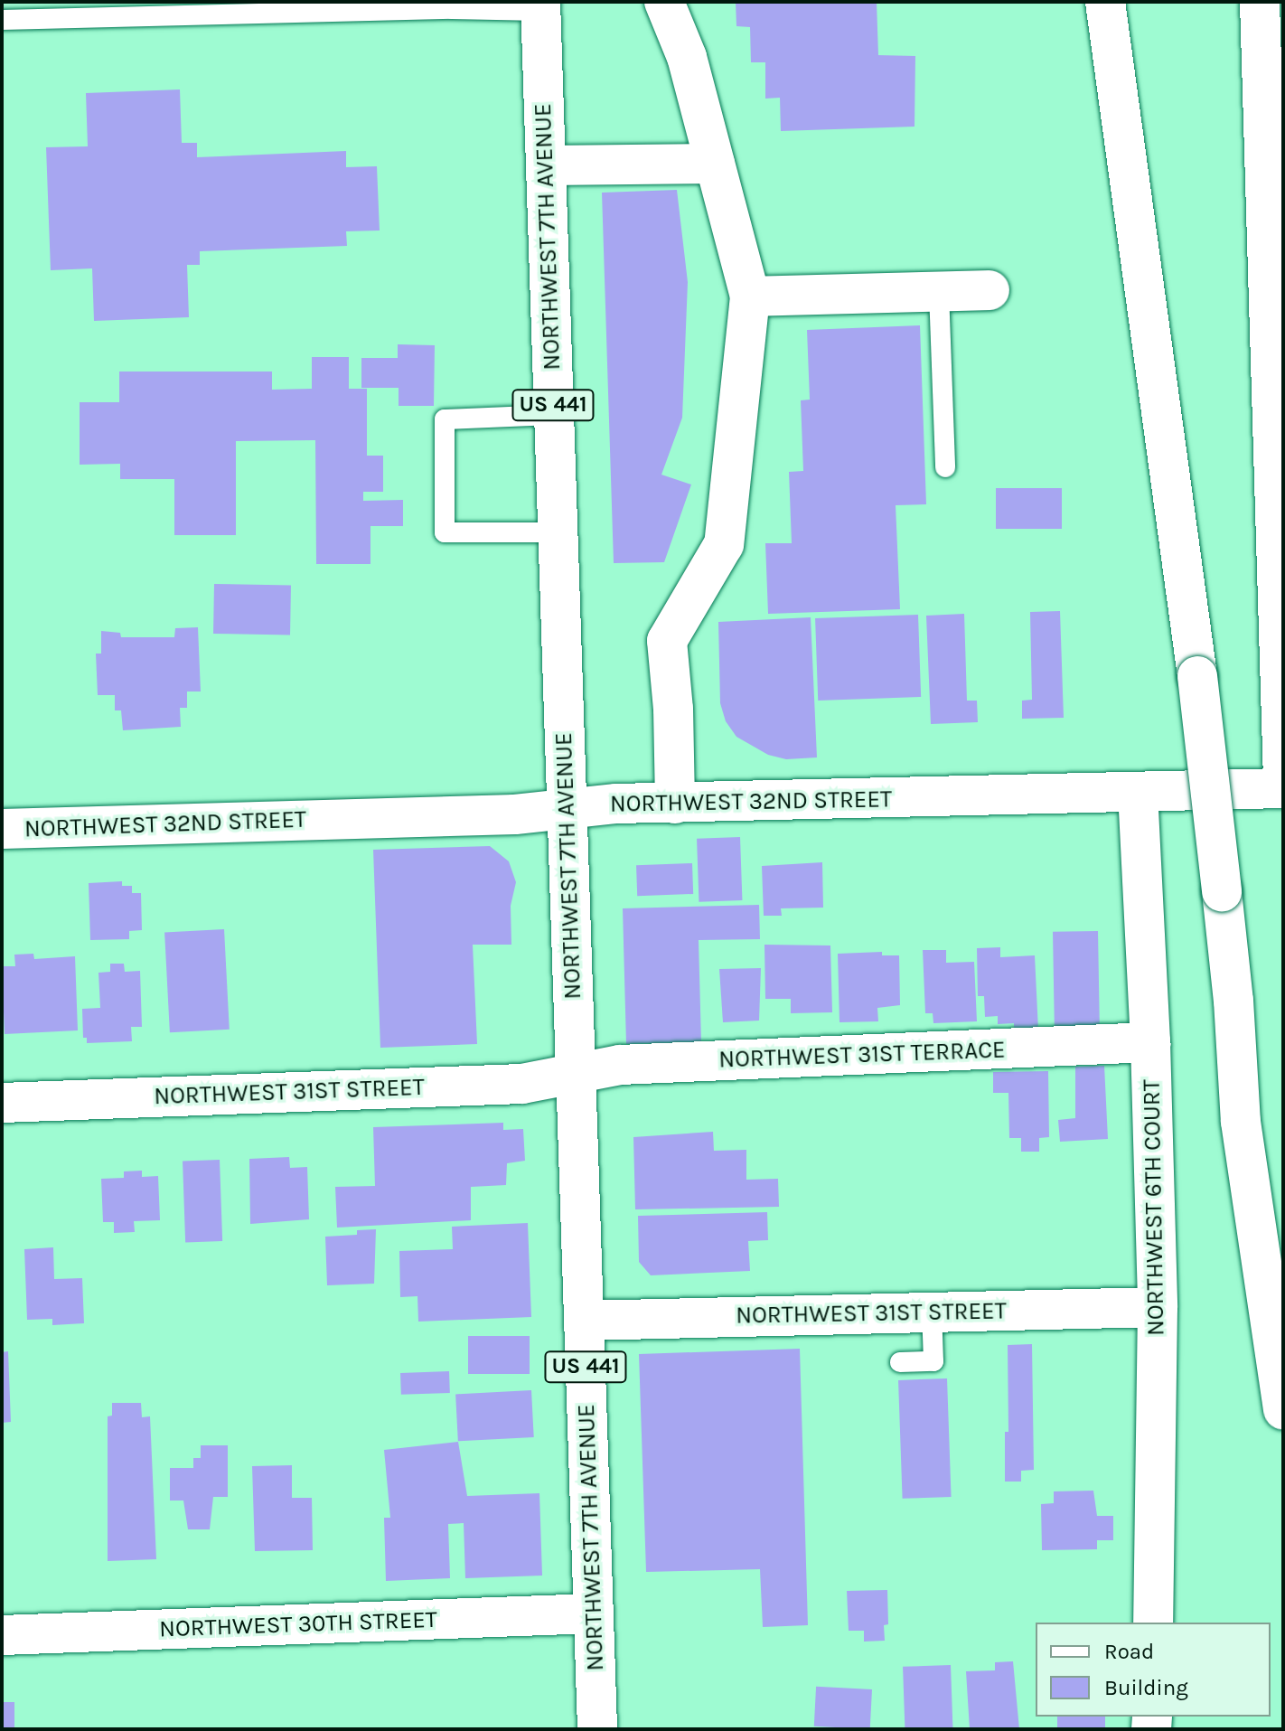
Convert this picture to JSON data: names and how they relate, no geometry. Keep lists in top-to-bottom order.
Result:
{
  "streets": {
    "main road": [
      "NORTHWEST 7TH AVENUE",
      "US 441",
      "NORTHWEST 32ND STREET",
      "NORTHWEST 31ST TERRACE",
      "NORTHWEST 31ST STREET",
      "NORTHWEST 6TH COURT",
      "NORTHWEST 30TH STREET"
    ]
  },
  "crossings": [
    ["NORTHWEST 7TH AVENUE", "NORTHWEST 32ND STREET"],
    ["NORTHWEST 7TH AVENUE", "NORTHWEST 31ST TERRACE"],
    ["NORTHWEST 7TH AVENUE", "NORTHWEST 31ST STREET"],
    ["NORTHWEST 7TH AVENUE", "NORTHWEST 30TH STREET"],
    ["NORTHWEST 32ND STREET", "NORTHWEST 6TH COURT"],
    ["NORTHWEST 31ST TERRACE", "NORTHWEST 31ST STREET"],
    ["NORTHWEST 31ST TERRACE", "NORTHWEST 6TH COURT"],
    ["NORTHWEST 31ST STREET", "NORTHWEST 6TH COURT"]
  ],
  "legend": ["Road", "Building"]
}
